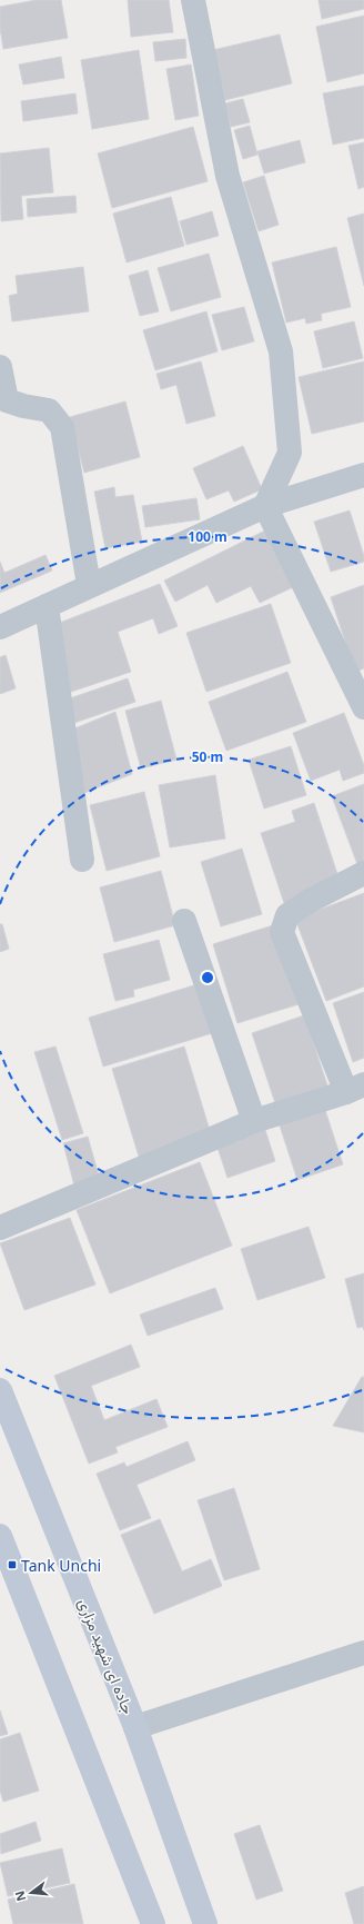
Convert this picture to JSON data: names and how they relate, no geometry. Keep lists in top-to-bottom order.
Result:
{
  "streets": {
    "main road": ["جاده ای شهید مزاری"]
  },
  "places": {
    "transit": ["Tank Unchi"]
  },
  "north": "left",
  "rings": ["100 m", "50 m"]
}
